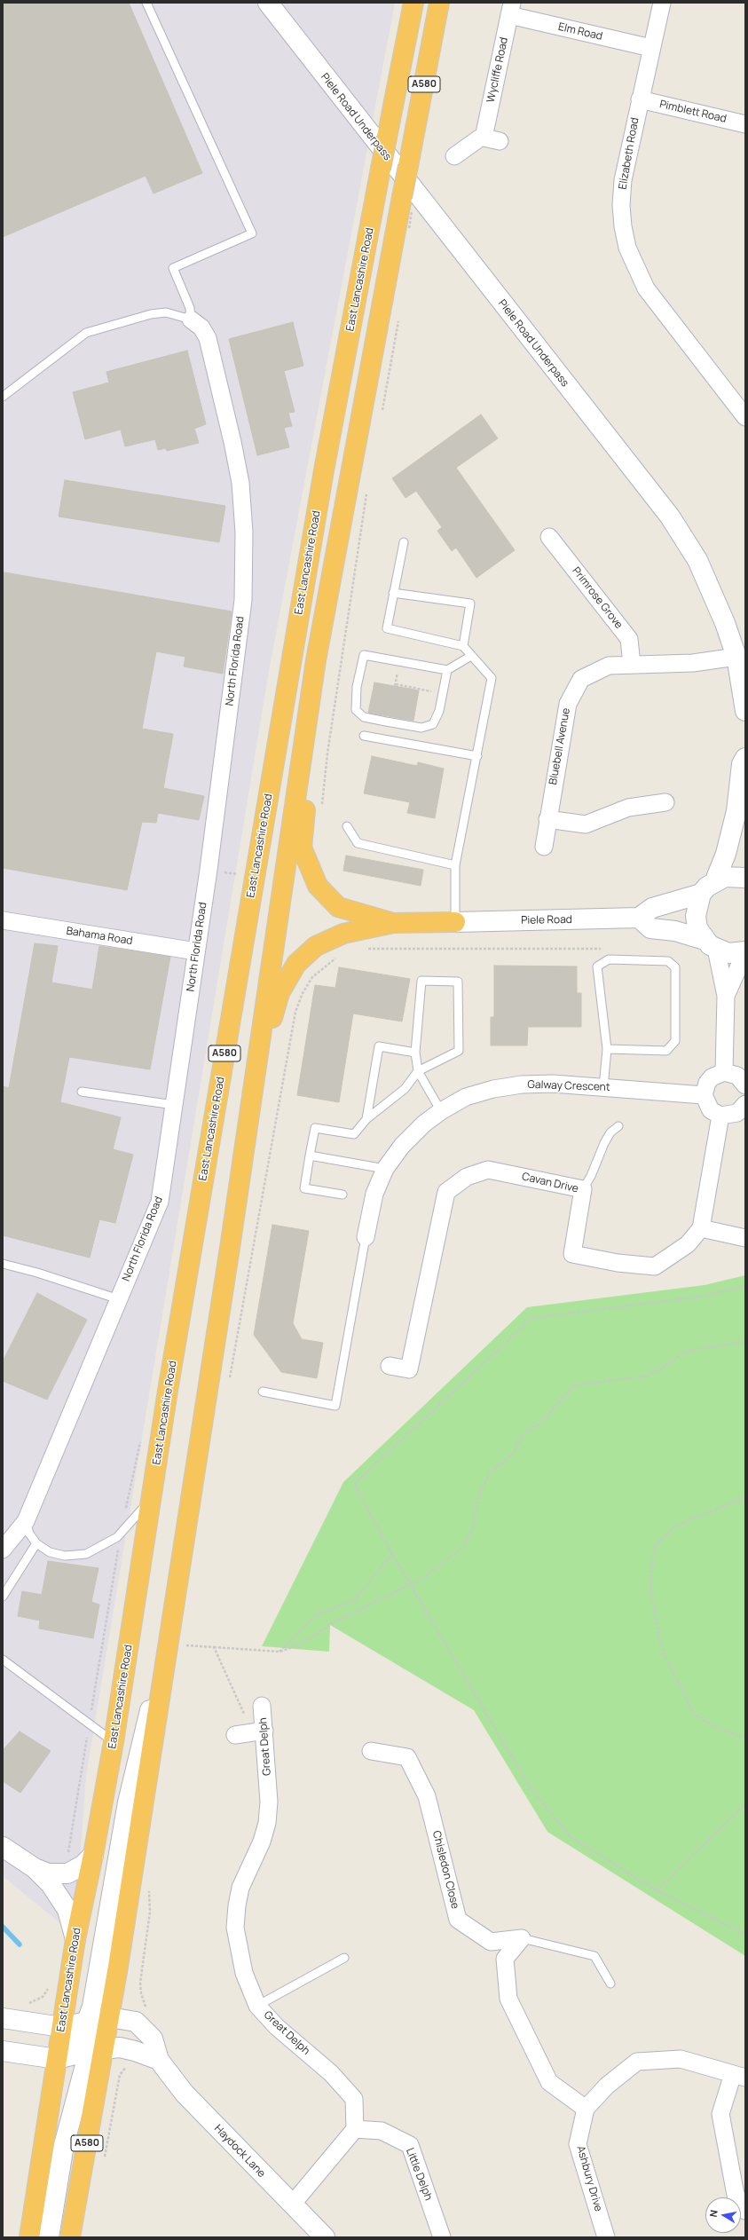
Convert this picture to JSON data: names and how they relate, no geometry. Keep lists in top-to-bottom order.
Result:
{
  "streets": {
    "highway": ["A580", "East Lancashire Road"],
    "street": [
      "Elm Road",
      "Wycliffe Road",
      "Pimblett Road",
      "Piele Road Underpass",
      "Elizabeth Road",
      "Primrose Grove",
      "North Florida Road",
      "Bluebell Avenue",
      "Piele Road",
      "Bahama Road",
      "Galway Crescent",
      "Cavan Drive",
      "Great Delph",
      "Chisledon Close",
      "Haydock Lane",
      "Little Delph",
      "Ashbury Drive"
    ]
  },
  "crossings": [
    ["Elm Road", "Wycliffe Road"],
    ["Elm Road", "Elizabeth Road"],
    ["A580", "Haydock Lane"],
    ["Pimblett Road", "Elizabeth Road"],
    ["Piele Road Underpass", "Bluebell Avenue"],
    ["East Lancashire Road", "Haydock Lane"],
    ["Primrose Grove", "Bluebell Avenue"],
    ["North Florida Road", "Bahama Road"],
    ["Great Delph", "Little Delph"]
  ],
  "north": "left"
}
